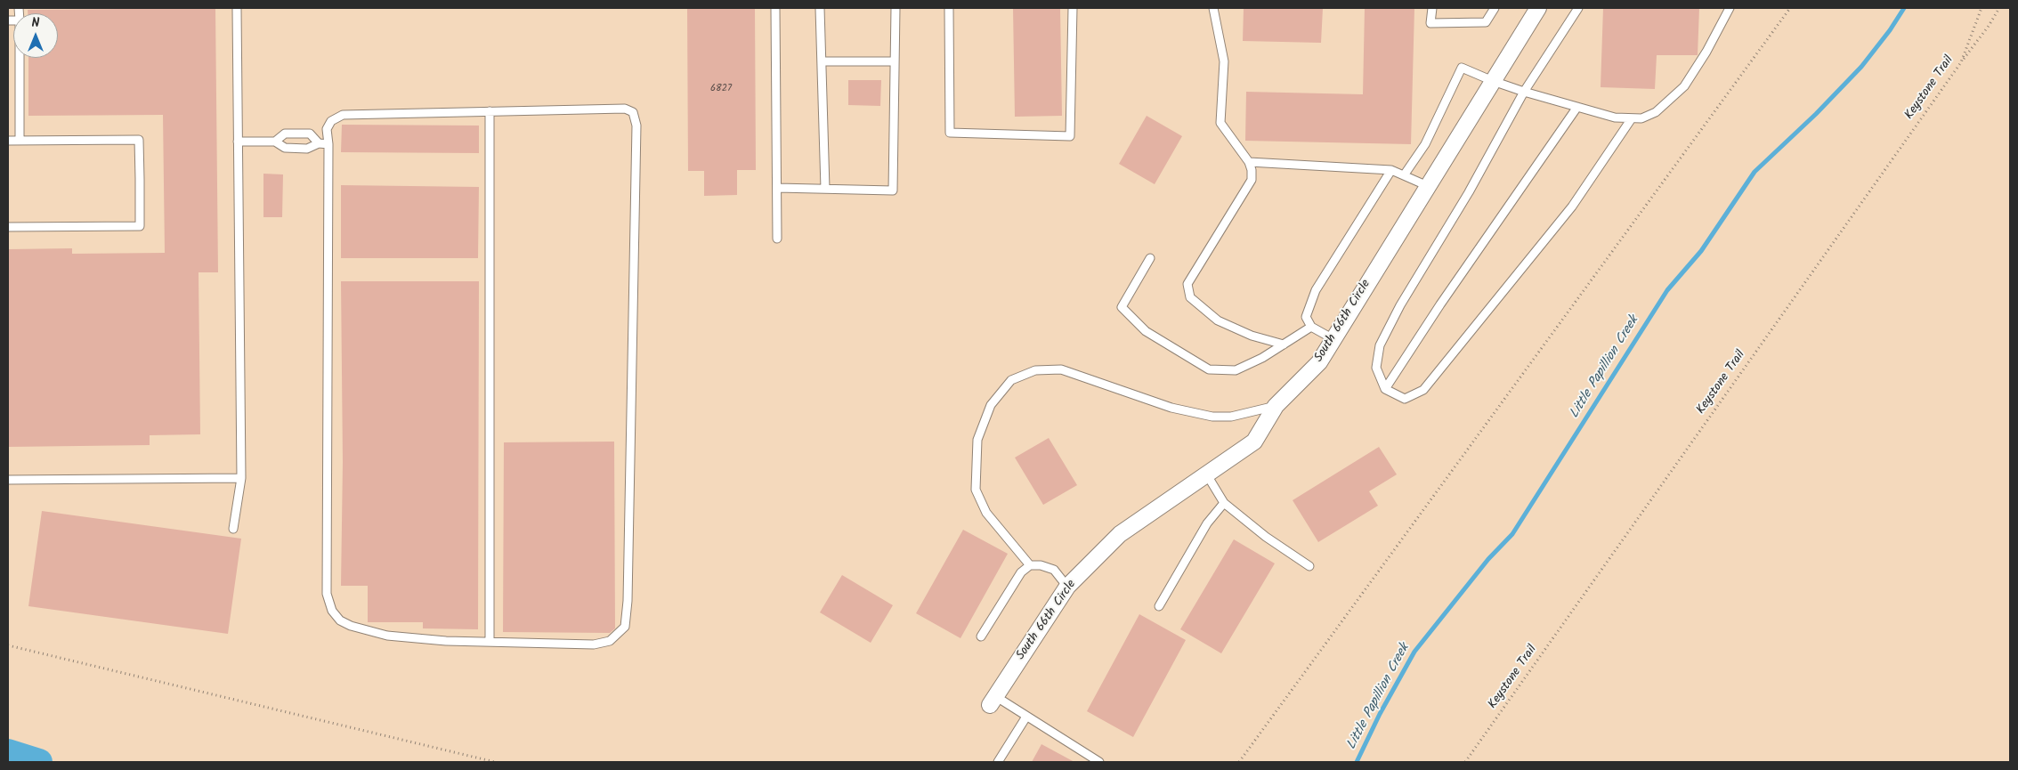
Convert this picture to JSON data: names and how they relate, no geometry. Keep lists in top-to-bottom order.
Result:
{
  "streets": {
    "street": ["South 66th Circle"],
    "path": ["Keystone Trail"]
  },
  "water": ["Little Papillion Creek"],
  "house_numbers": ["6827"],
  "north": "top"
}
